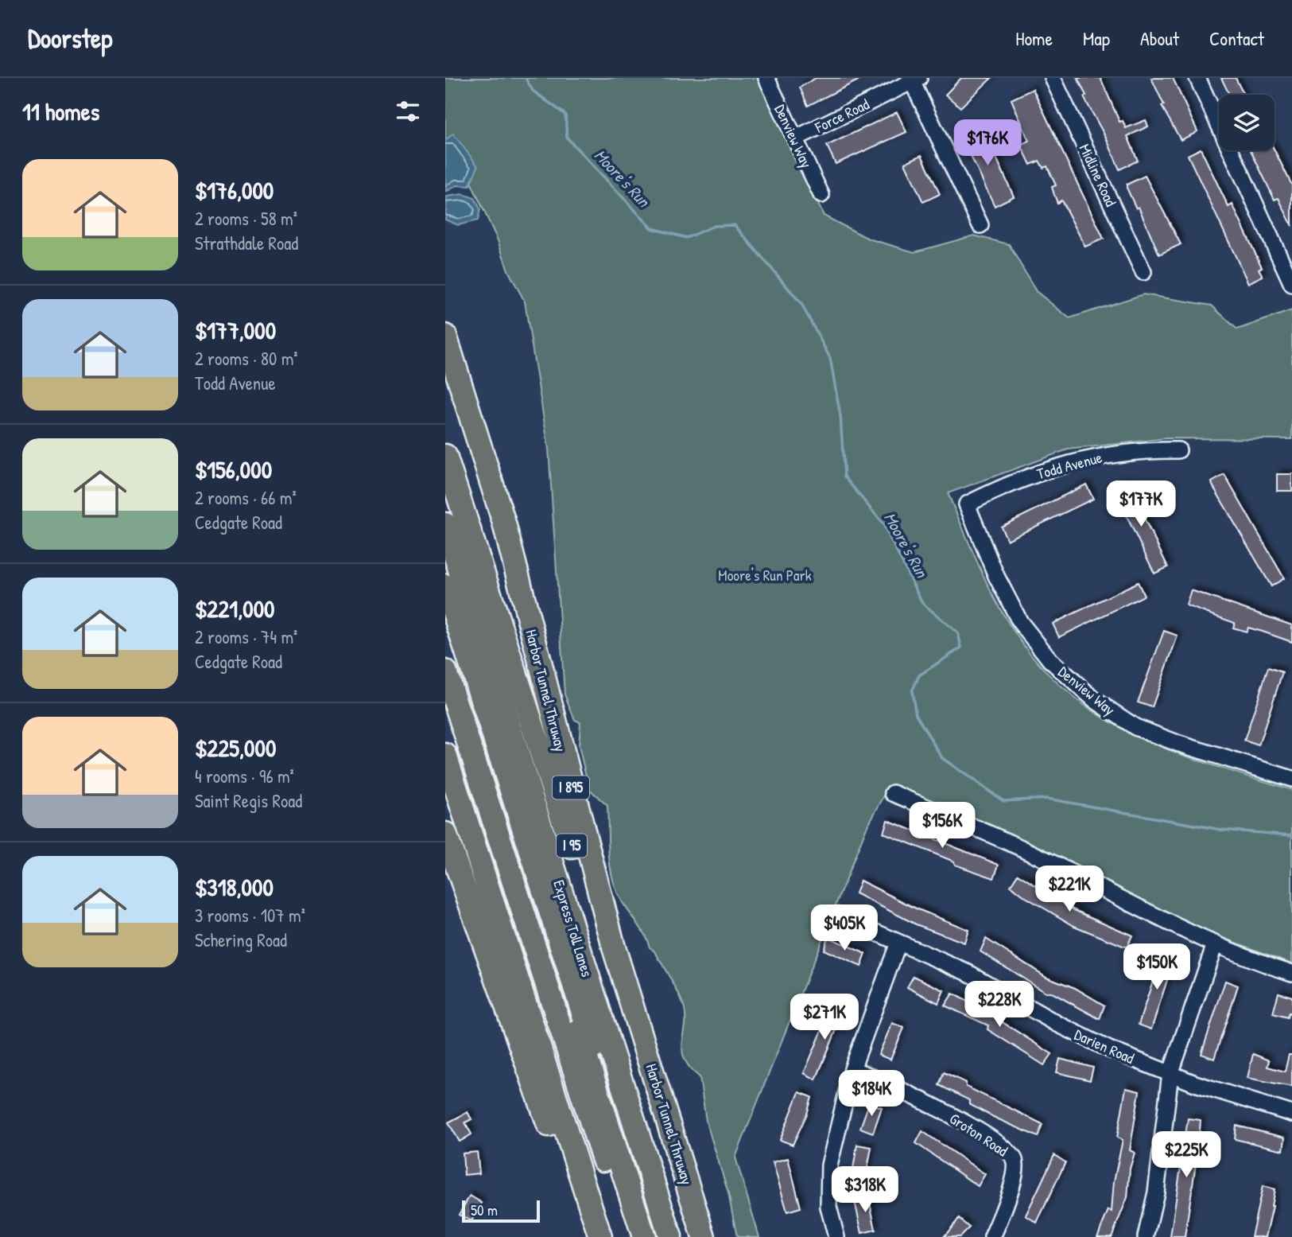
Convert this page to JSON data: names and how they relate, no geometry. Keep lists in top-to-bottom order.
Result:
{
  "streets": {
    "highway": [
      "Harbor Tunnel Thruway",
      "I 895",
      "I 95",
      "Express Toll Lanes"
    ],
    "street": [
      "Force Road",
      "Denview Way",
      "Midline Road",
      "Todd Avenue",
      "Darien Road",
      "Groton Road"
    ]
  },
  "crossings": [
    ["Force Road", "Denview Way"],
    ["Denview Way", "Todd Avenue"]
  ],
  "water": ["Moore's Run"],
  "parks": ["Moore's Run Park"],
  "scale_bar": "50 m",
  "page": {
    "header": "Doorstep",
    "nav": [
      "Home",
      "Map",
      "About",
      "Contact"
    ],
    "heading": "11 homes",
    "price": [
      "$176K",
      "$177K",
      "$156K",
      "$221K",
      "$405K",
      "$150K",
      "$228K",
      "$271K",
      "$184K",
      "$225K",
      "$318K"
    ],
    "list": [
      {
        "name": "$176,000",
        "note": "2 rooms · 58 m² · Strathdale Road"
      },
      {
        "name": "$177,000",
        "note": "2 rooms · 80 m² · Todd Avenue"
      },
      {
        "name": "$156,000",
        "note": "2 rooms · 66 m² · Cedgate Road"
      },
      {
        "name": "$221,000",
        "note": "2 rooms · 74 m² · Cedgate Road"
      },
      {
        "name": "$225,000",
        "note": "4 rooms · 96 m² · Saint Regis Road"
      },
      {
        "name": "$318,000",
        "note": "3 rooms · 107 m² · Schering Road"
      }
    ],
    "scale": "50 m"
  }
}
